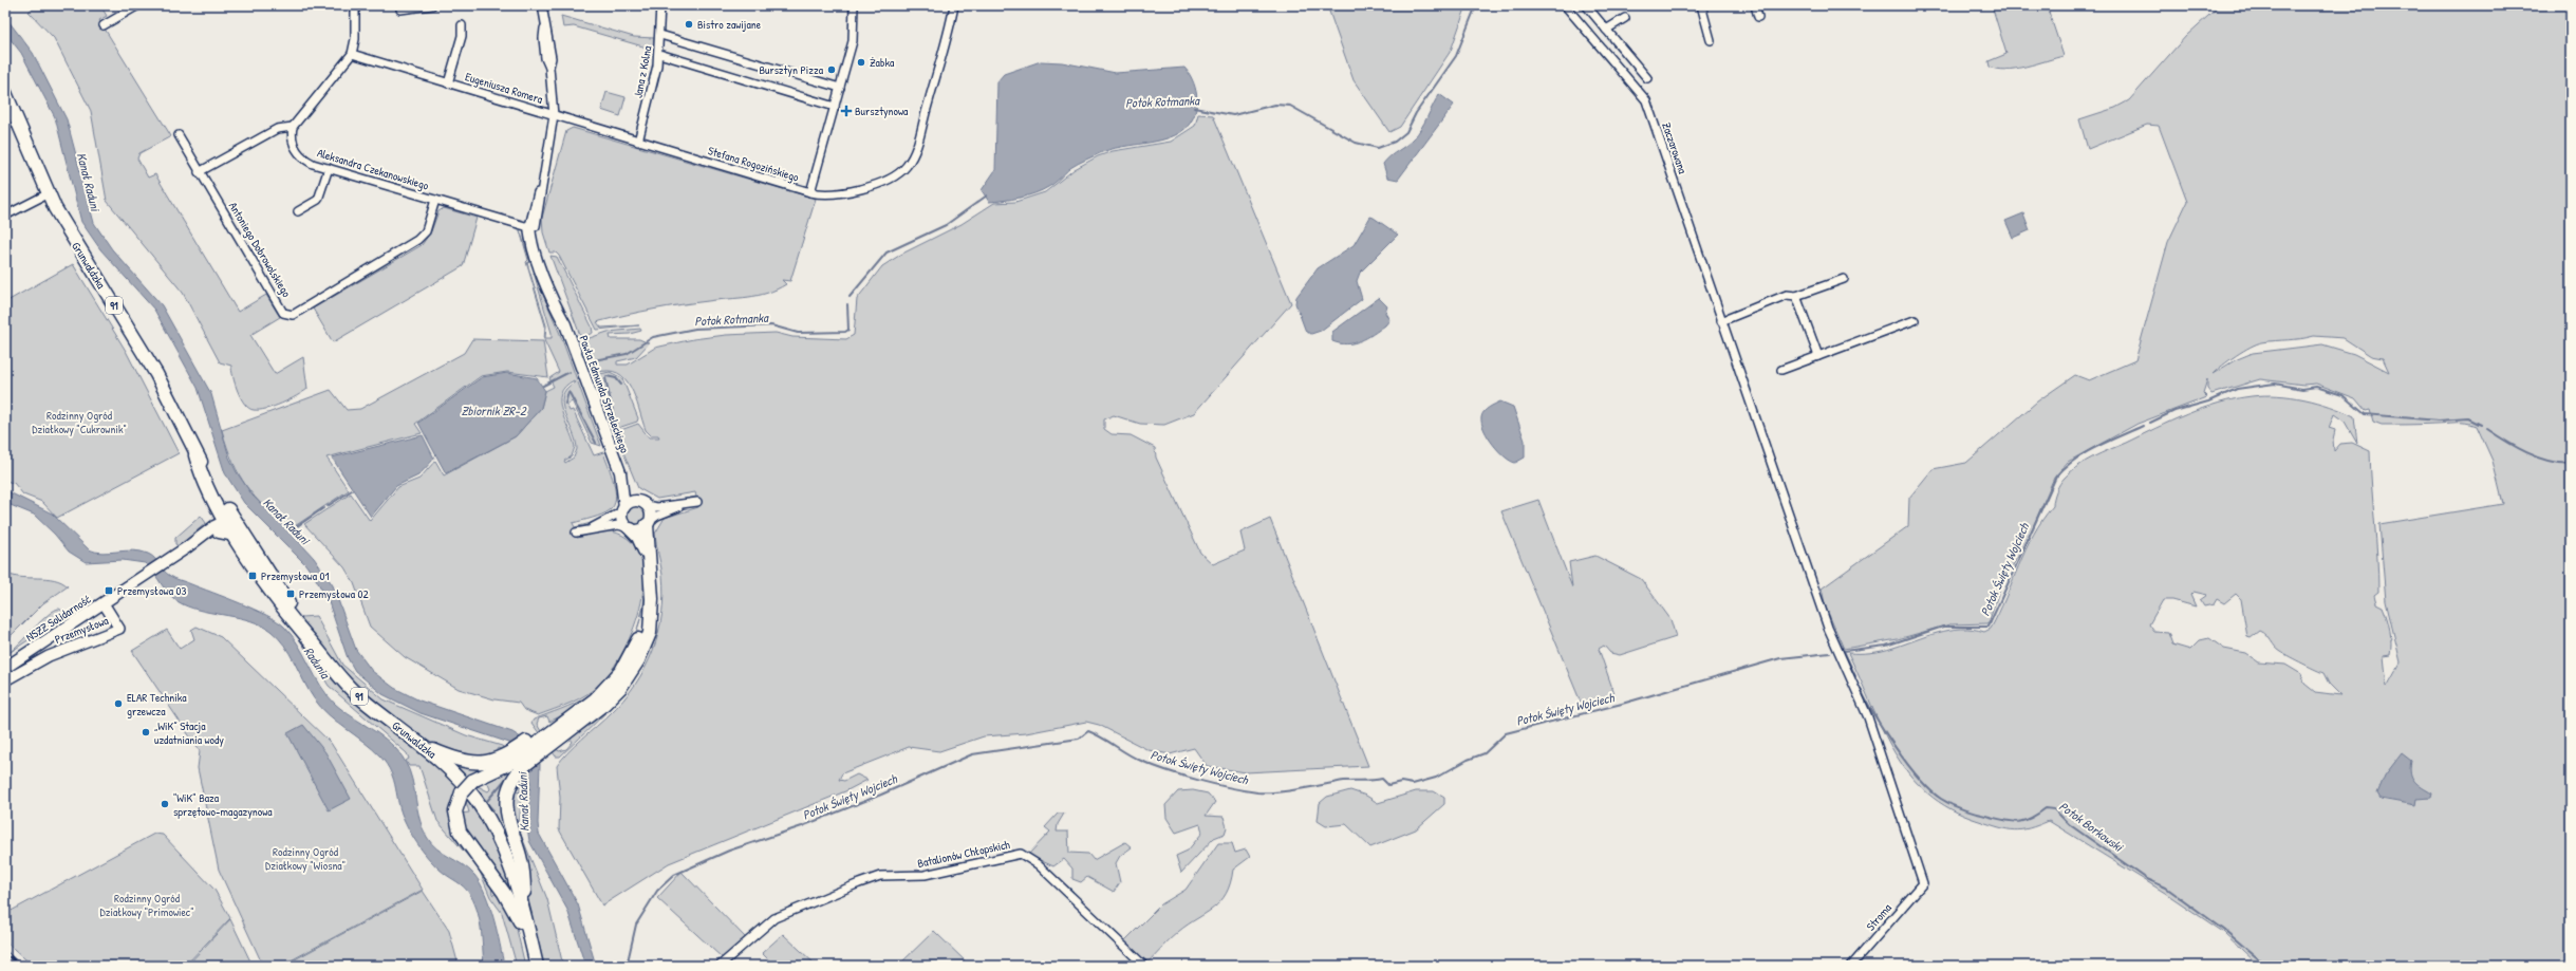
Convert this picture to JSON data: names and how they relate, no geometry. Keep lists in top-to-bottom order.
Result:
{
  "streets": {
    "main road": [
      "Grunwaldzka",
      "91",
      "Pawła Edmunda Strzeleckiego",
      "NSZZ Solidarność",
      "Przemysłowa"
    ],
    "street": [
      "Jana z Kolna",
      "Eugeniusza Romera",
      "Zaczarowana",
      "Stefana Rogozińskiego",
      "Aleksandra Czekanowskiego",
      "Antoniego Dobrowolskiego",
      "Batalionów Chłopskich",
      "Stroma"
    ]
  },
  "crossings": [
    ["Jana z Kolna", "Stefana Rogozińskiego"],
    ["Eugeniusza Romera", "Stefana Rogozińskiego"],
    ["Eugeniusza Romera", "Pawła Edmunda Strzeleckiego"],
    ["Zaczarowana", "Stroma"],
    ["Stefana Rogozińskiego", "Pawła Edmunda Strzeleckiego"],
    ["Aleksandra Czekanowskiego", "Antoniego Dobrowolskiego"],
    ["Aleksandra Czekanowskiego", "Pawła Edmunda Strzeleckiego"],
    ["Grunwaldzka", "Przemysłowa"],
    ["NSZZ Solidarność", "Przemysłowa"]
  ],
  "water": [
    "Potok Rotmanka",
    "Kanał Raduni",
    "Zbiornik ZR-2",
    "Potok Święty Wojciech",
    "Radunia",
    "Potok Borkowski"
  ],
  "parks": ["Rodzinny Ogród Działkowy \"Cukrownik\"", "Rodzinny Ogród Działkowy \"Wiosna\"", "Rodzinny Ogród Działkowy \"Primowiec\""],
  "places": {
    "other": [
      "Bistro zawijane",
      "Żabka",
      "Bursztyn Pizza",
      "ELAR Technika grzewcza",
      "„WiK” Stacja uzdatniania wody",
      "\"WiK\" Baza sprzętowo-magazynowa"
    ],
    "health": ["Bursztynowa"],
    "transit": ["Przemysłowa 01", "Przemysłowa 03", "Przemysłowa 02"]
  }
}
